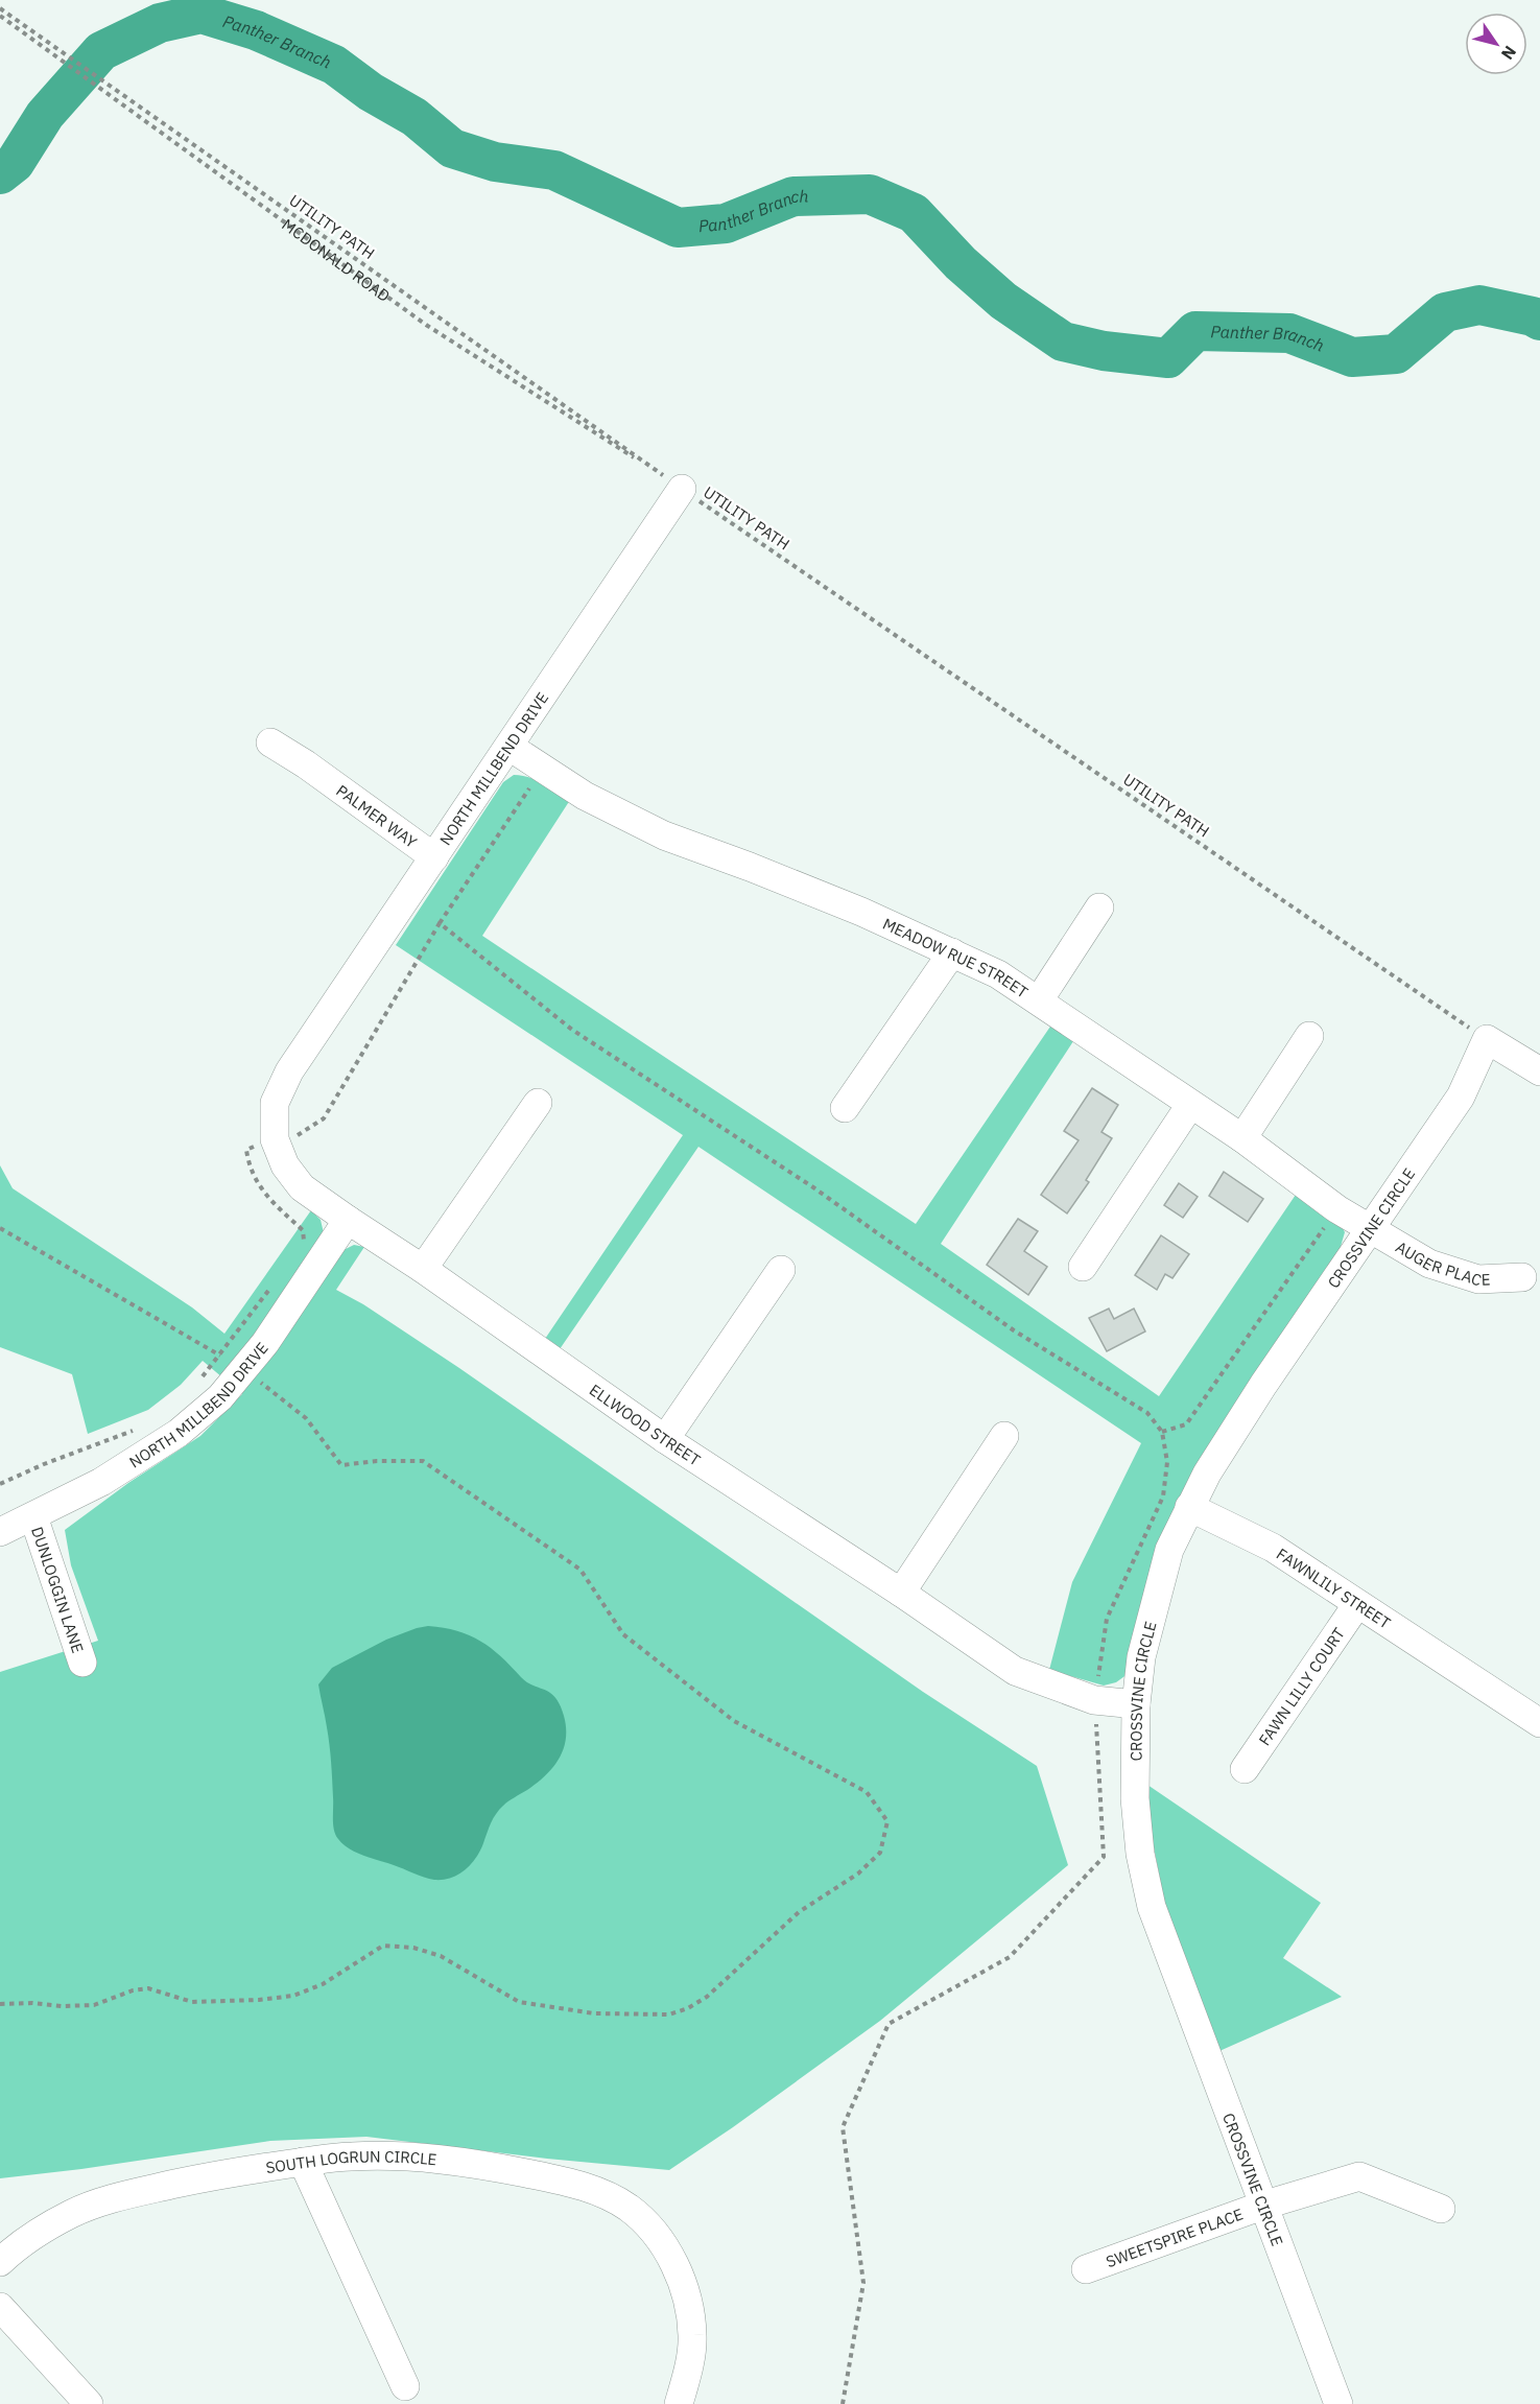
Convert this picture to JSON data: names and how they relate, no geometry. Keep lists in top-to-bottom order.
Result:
{
  "streets": {
    "street": [
      "NORTH MILLBEND DRIVE",
      "PALMER WAY",
      "MEADOW RUE STREET",
      "CROSSVINE CIRCLE",
      "AUGER PLACE",
      "ELLWOOD STREET",
      "FAWNLILY STREET",
      "DUNLOGGIN LANE",
      "FAWN LILLY COURT",
      "SOUTH LOGRUN CIRCLE",
      "SWEETSPIRE PLACE"
    ],
    "path": ["UTILITY PATH", "MCDONALD ROAD"]
  },
  "crossings": [
    ["UTILITY PATH", "MCDONALD ROAD"],
    ["UTILITY PATH", "NORTH MILLBEND DRIVE"],
    ["UTILITY PATH", "CROSSVINE CIRCLE"],
    ["MCDONALD ROAD", "NORTH MILLBEND DRIVE"],
    ["NORTH MILLBEND DRIVE", "PALMER WAY"],
    ["NORTH MILLBEND DRIVE", "MEADOW RUE STREET"],
    ["NORTH MILLBEND DRIVE", "ELLWOOD STREET"],
    ["NORTH MILLBEND DRIVE", "DUNLOGGIN LANE"],
    ["MEADOW RUE STREET", "CROSSVINE CIRCLE"],
    ["MEADOW RUE STREET", "AUGER PLACE"],
    ["CROSSVINE CIRCLE", "AUGER PLACE"],
    ["CROSSVINE CIRCLE", "ELLWOOD STREET"],
    ["CROSSVINE CIRCLE", "FAWNLILY STREET"],
    ["CROSSVINE CIRCLE", "SWEETSPIRE PLACE"],
    ["FAWNLILY STREET", "FAWN LILLY COURT"]
  ],
  "water": ["Panther Branch"],
  "north": "bottom right"
}
